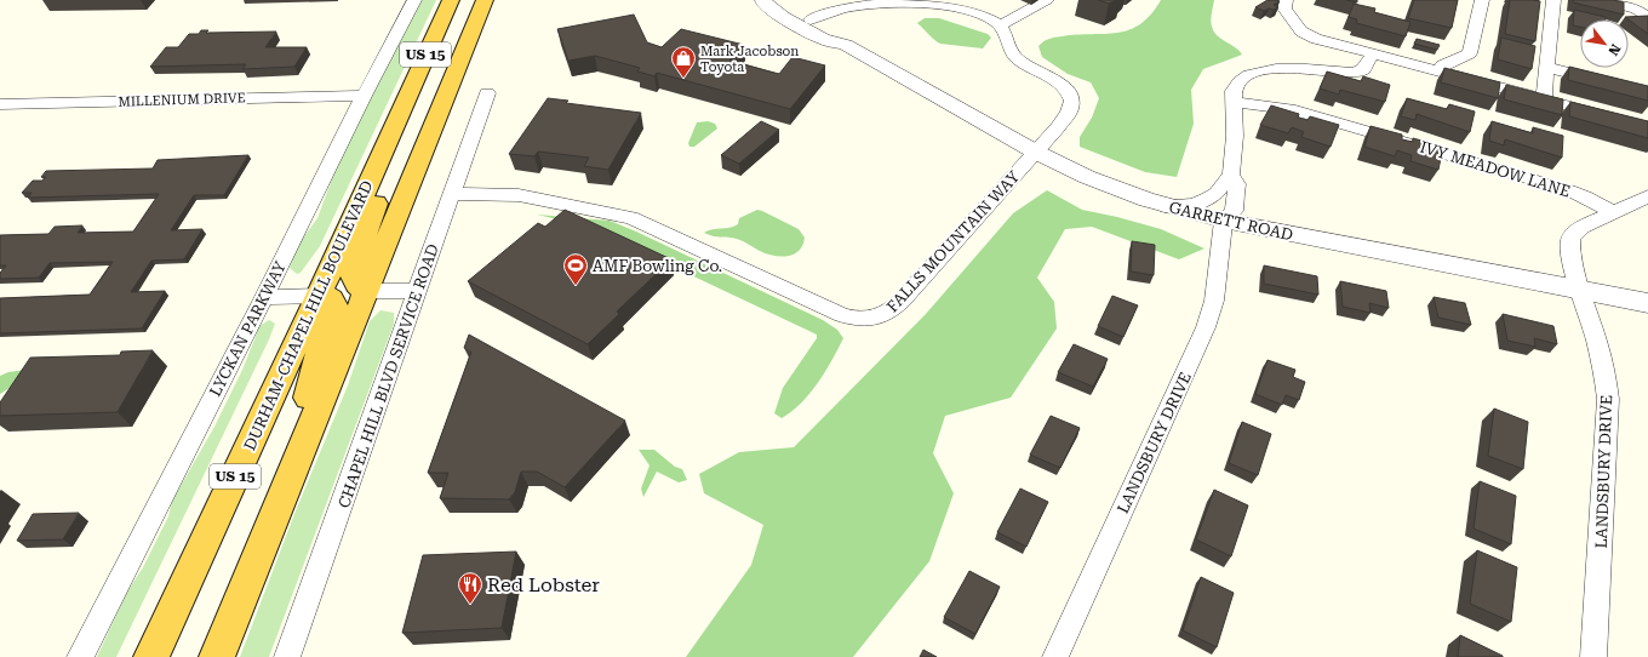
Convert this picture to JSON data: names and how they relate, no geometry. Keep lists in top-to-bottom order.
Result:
{
  "streets": {
    "highway": ["US 15", "DURHAM-CHAPEL HILL BOULEVARD"],
    "street": [
      "MILLENIUM DRIVE",
      "IVY MEADOW LANE",
      "GARRETT ROAD",
      "FALLS MOUNTAIN WAY",
      "LYCKAN PARKWAY",
      "CHAPEL HILL BLVD SERVICE ROAD",
      "LANDSBURY DRIVE"
    ]
  },
  "crossings": [
    ["MILLENIUM DRIVE", "LYCKAN PARKWAY"],
    ["GARRETT ROAD", "FALLS MOUNTAIN WAY"],
    ["GARRETT ROAD", "LANDSBURY DRIVE"],
    ["FALLS MOUNTAIN WAY", "CHAPEL HILL BLVD SERVICE ROAD"]
  ],
  "places": {
    "shop": ["Mark Jacobson Toyota"],
    "sports": ["AMF Bowling Co."],
    "restaurant": ["Red Lobster"]
  },
  "north": "bottom right"
}
